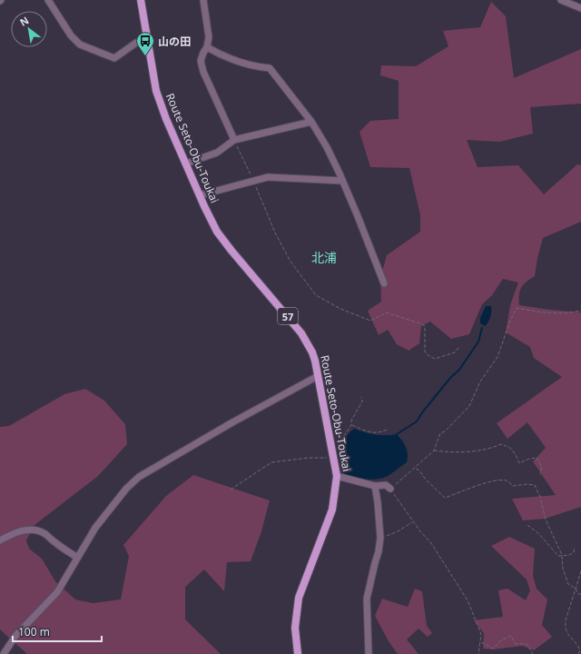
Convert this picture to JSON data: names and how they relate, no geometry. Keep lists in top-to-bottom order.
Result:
{
  "streets": {
    "main road": ["Route Seto-Obu-Toukai", "57"]
  },
  "districts": ["北浦"],
  "places": {
    "bus stop": ["山の田"]
  },
  "scale_bar": "100 m",
  "north": "top left"
}
